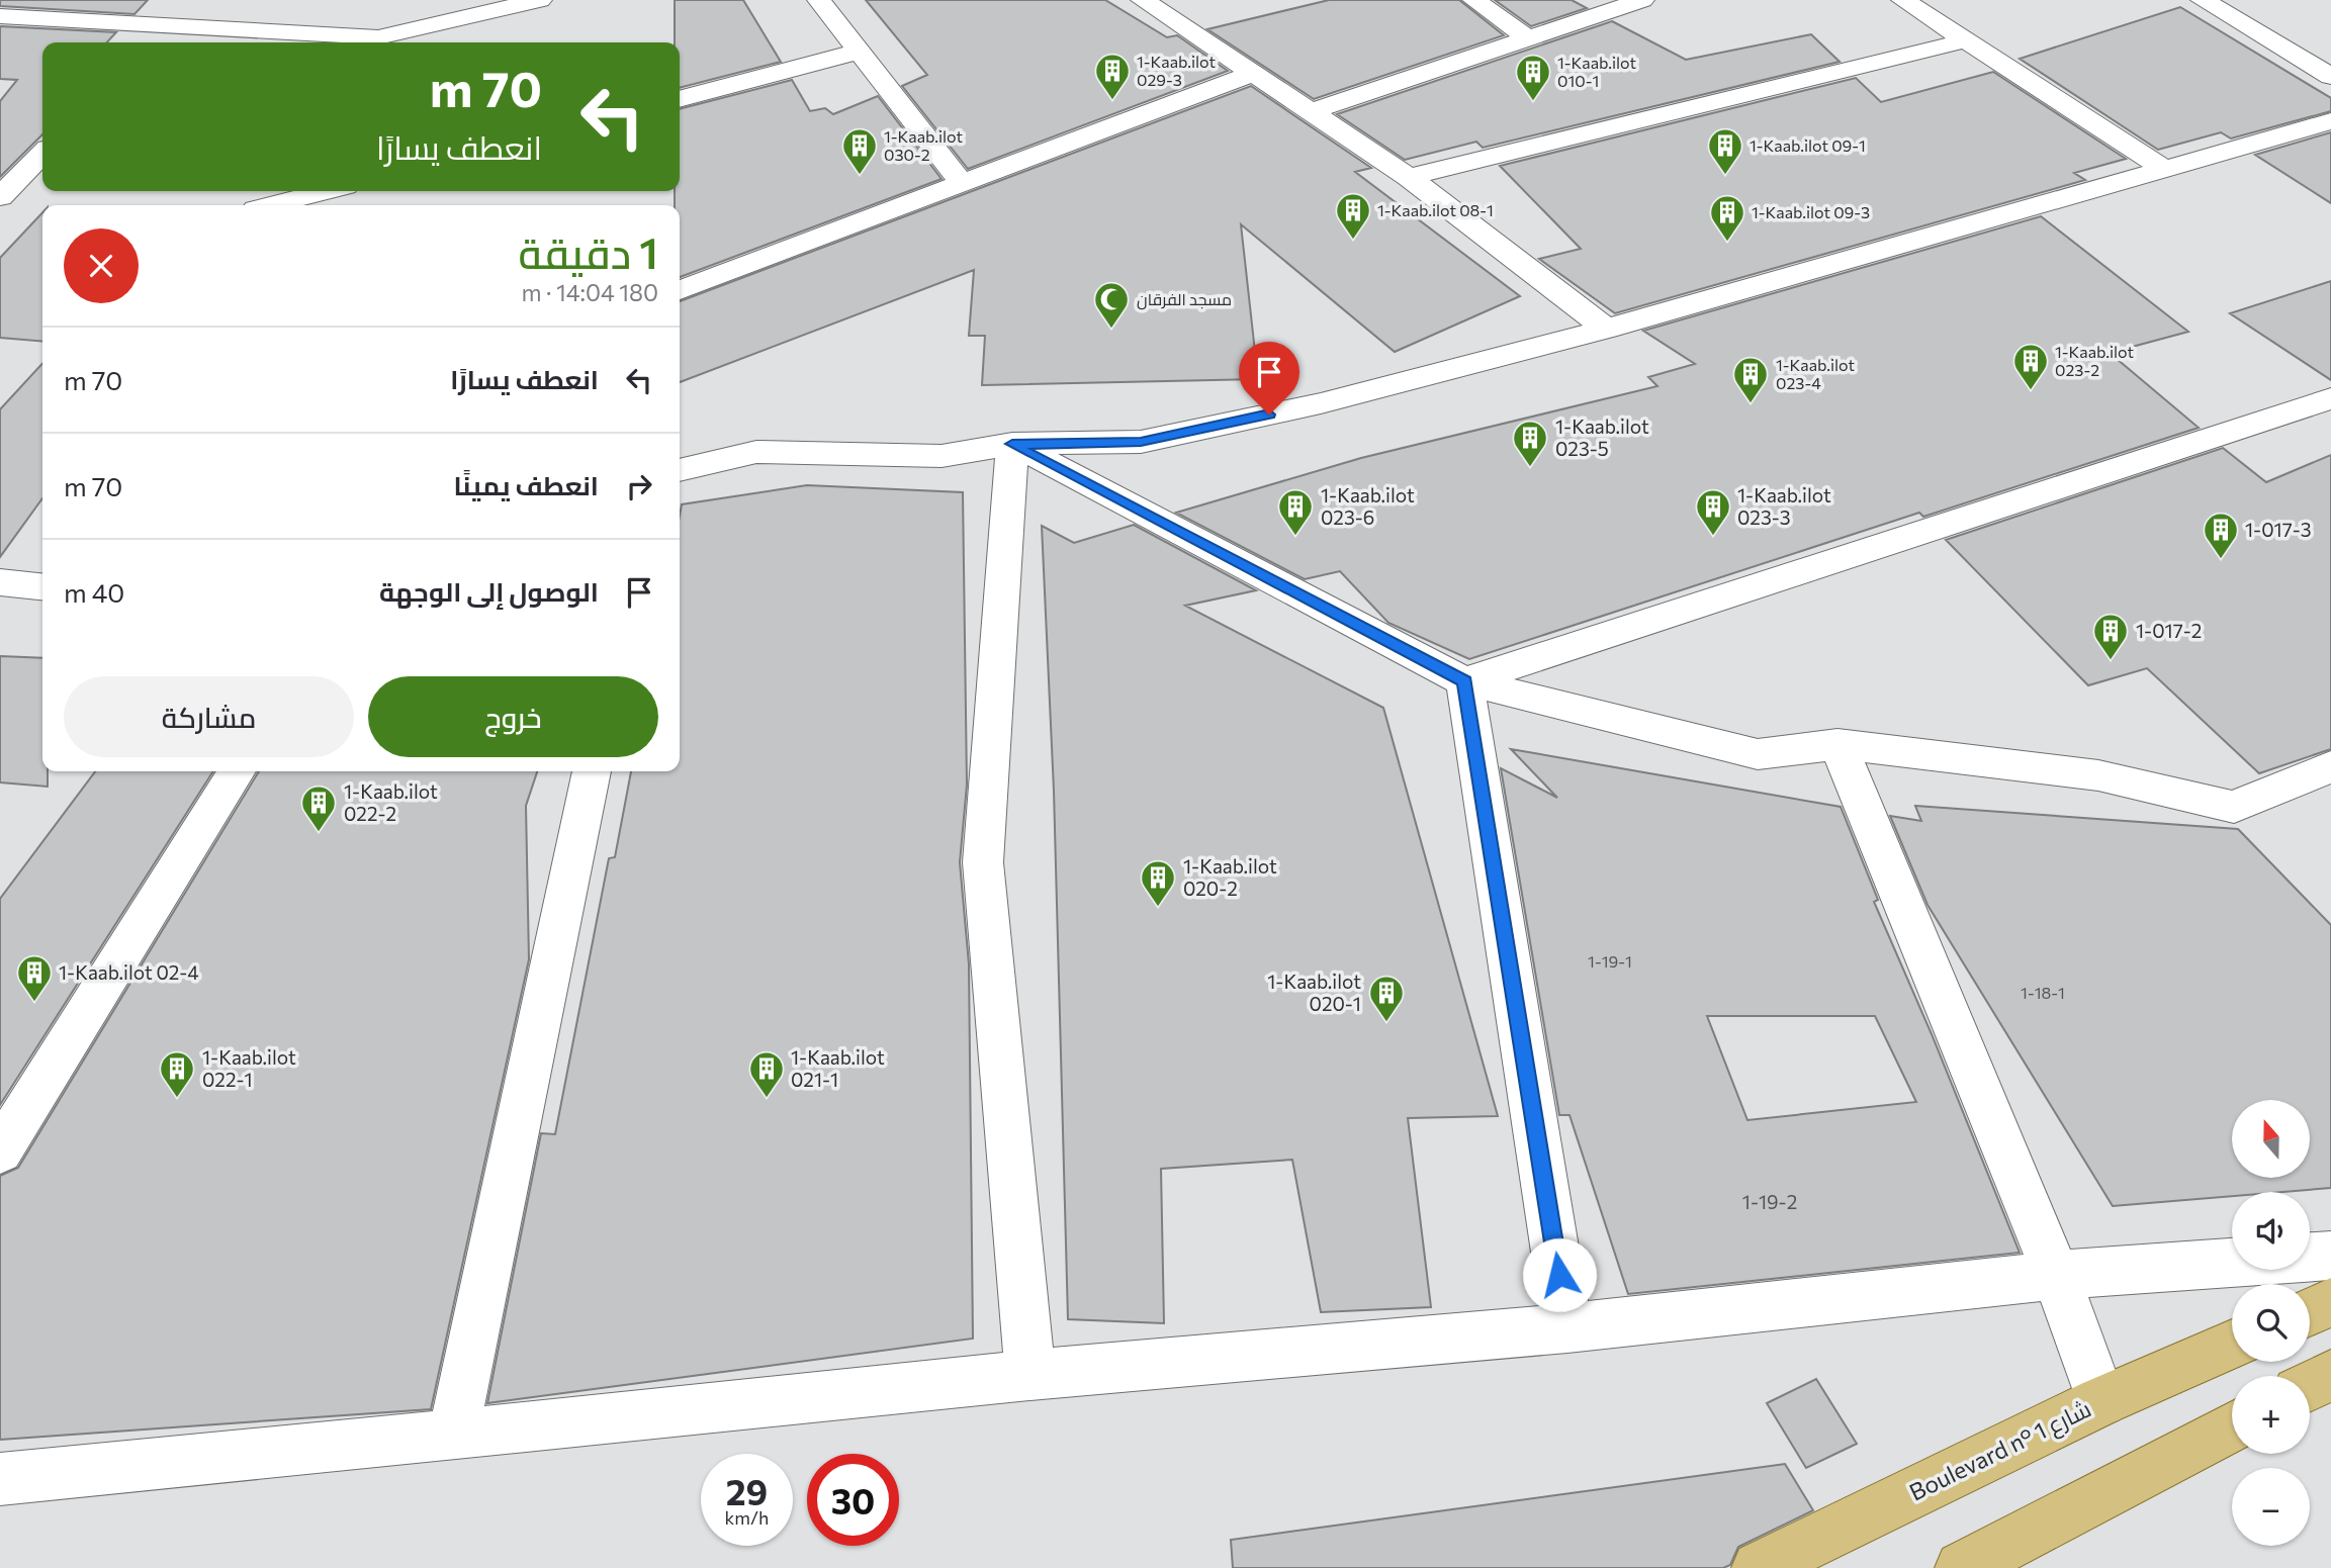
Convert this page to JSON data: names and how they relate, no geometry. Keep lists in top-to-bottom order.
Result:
{
  "streets": {
    "main road": ["Boulevard n° شارع 1"]
  },
  "places": {
    "building": [
      "1-Kaab.ilot 029-3",
      "1-Kaab.ilot 010-1",
      "1-Kaab.ilot 030-2",
      "1-Kaab.ilot 09-1",
      "1-Kaab.ilot 08-1",
      "1-Kaab.ilot 09-3",
      "1-Kaab.ilot 023-2",
      "1-Kaab.ilot 023-4",
      "1-Kaab.ilot 023-5",
      "1-Kaab.ilot 023-6",
      "1-Kaab.ilot 023-3",
      "1-017-3",
      "1-017-2",
      "1-Kaab.ilot 022-2",
      "1-Kaab.ilot 020-2",
      "1-Kaab.ilot 02-4",
      "1-Kaab.ilot 020-1",
      "1-Kaab.ilot 022-1",
      "1-Kaab.ilot 021-1"
    ],
    "mosque": ["مسجد الفرقان"]
  },
  "house_numbers": ["1-19-1", "1-18-1", "1-19-2"],
  "north": "top",
  "page": {
    "turn": ["70 m", "انعطف يسارًا"],
    "heading": ["1 دقيقة", "180 m · 14:04"],
    "list": [
      {
        "name": "انعطف يسارًا",
        "value": "70 m"
      },
      {
        "name": "انعطف يمينًا",
        "value": "70 m"
      },
      {
        "name": "الوصول إلى الوجهة",
        "value": "40 m"
      }
    ],
    "buttons": ["خروج", "مشاركة"],
    "map_buttons": ["+", "−"],
    "speed": "29 km/h",
    "limit": "30"
  }
}
